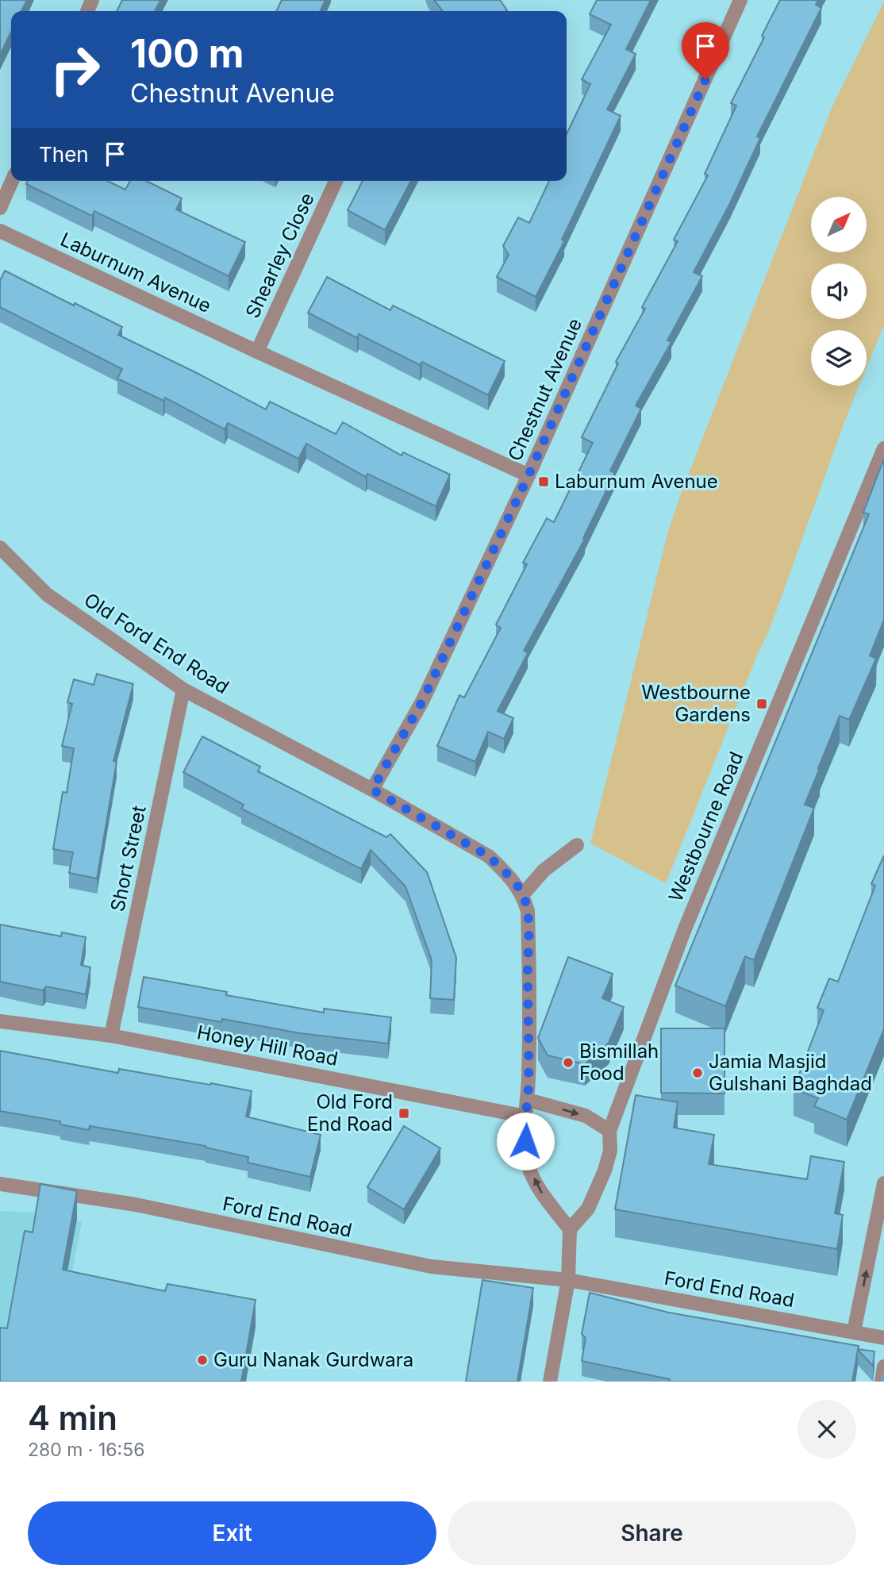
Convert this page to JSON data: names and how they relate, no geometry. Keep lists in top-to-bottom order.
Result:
{
  "streets": {
    "street": [
      "Shearley Close",
      "Laburnum Avenue",
      "Chestnut Avenue",
      "Old Ford End Road",
      "Westbourne Road",
      "Short Street",
      "Honey Hill Road",
      "Ford End Road"
    ]
  },
  "crossings": [
    ["Shearley Close", "Laburnum Avenue"],
    ["Laburnum Avenue", "Chestnut Avenue"],
    ["Chestnut Avenue", "Old Ford End Road"],
    ["Old Ford End Road", "Short Street"],
    ["Old Ford End Road", "Honey Hill Road"],
    ["Short Street", "Honey Hill Road"]
  ],
  "places": {
    "transit": ["Laburnum Avenue", "Westbourne Gardens", "Old Ford End Road"],
    "other": ["Bismillah Food", "Jamia Masjid Gulshani Baghdad", "Guru Nanak Gurdwara"]
  },
  "north": "top right",
  "page": {
    "turn": ["100 m", "Chestnut Avenue"],
    "then": "Then",
    "heading": ["4 min", "280 m · 16:56"],
    "buttons": ["Exit", "Share"]
  }
}
